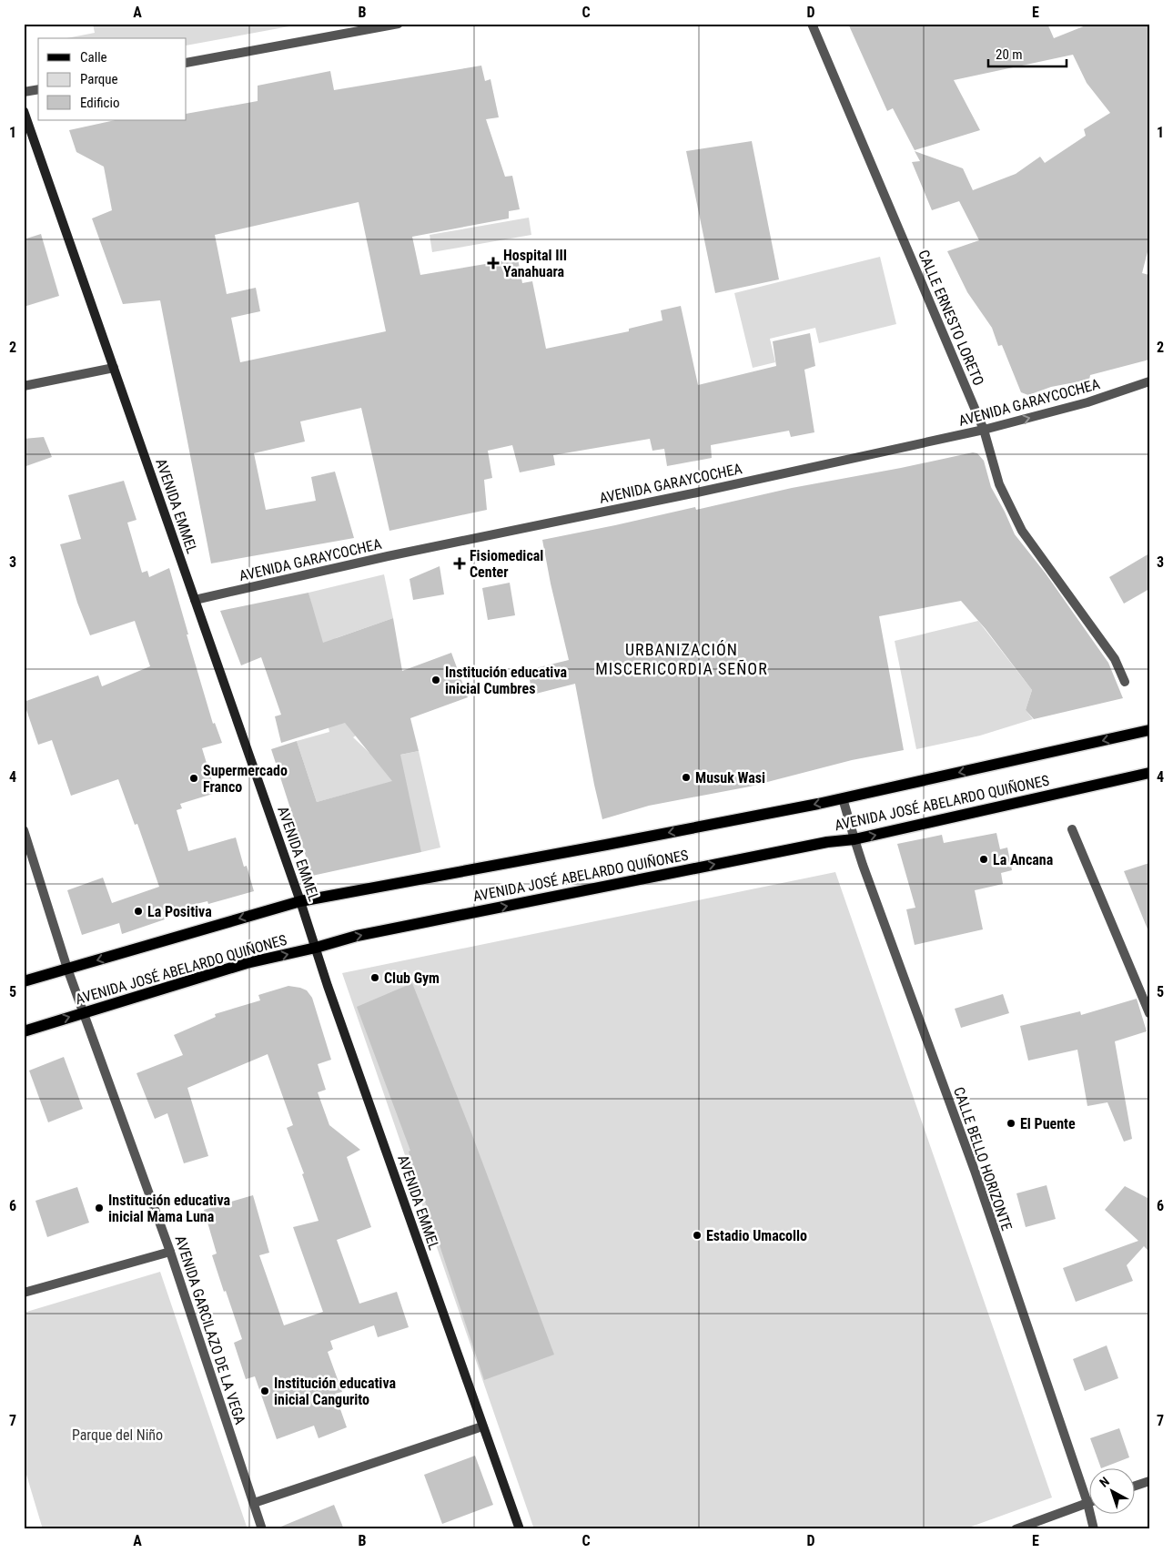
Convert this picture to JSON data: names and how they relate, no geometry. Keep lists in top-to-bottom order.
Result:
{
  "streets": {
    "main road": ["AVENIDA JOSÉ ABELARDO QUIÑONES"],
    "street": [
      "CALLE ERNESTO LORETO",
      "AVENIDA GARAYCOCHEA",
      "AVENIDA EMMEL",
      "CALLE BELLO HORIZONTE",
      "AVENIDA GARCILAZO DE LA VEGA"
    ]
  },
  "crossings": [
    ["CALLE ERNESTO LORETO", "AVENIDA GARAYCOCHEA"],
    ["AVENIDA GARAYCOCHEA", "AVENIDA EMMEL"],
    ["AVENIDA EMMEL", "AVENIDA JOSÉ ABELARDO QUIÑONES"],
    ["AVENIDA JOSÉ ABELARDO QUIÑONES", "CALLE BELLO HORIZONTE"],
    ["AVENIDA JOSÉ ABELARDO QUIÑONES", "AVENIDA GARCILAZO DE LA VEGA"]
  ],
  "districts": ["URBANIZACIÓN MISCERICORDIA SEÑOR"],
  "parks": ["Parque del Niño"],
  "places": {
    "health": ["Hospital III Yanahuara", "Fisiomedical Center"],
    "other": [
      "Institución educativa inicial Cumbres",
      "Musuk Wasi",
      "Supermercado Franco",
      "La Ancana",
      "La Positiva",
      "Club Gym",
      "El Puente",
      "Institución educativa inicial Mama Luna",
      "Estadio Umacollo",
      "Institución educativa inicial Cangurito"
    ]
  },
  "legend": ["Calle", "Parque", "Edificio"],
  "scale_bar": "20 m",
  "north": "top left",
  "grid": {
    "columns": [
      "A",
      "B",
      "C",
      "D",
      "E"
    ],
    "rows": [
      "1",
      "2",
      "3",
      "4",
      "5",
      "6",
      "7"
    ]
  }
}
